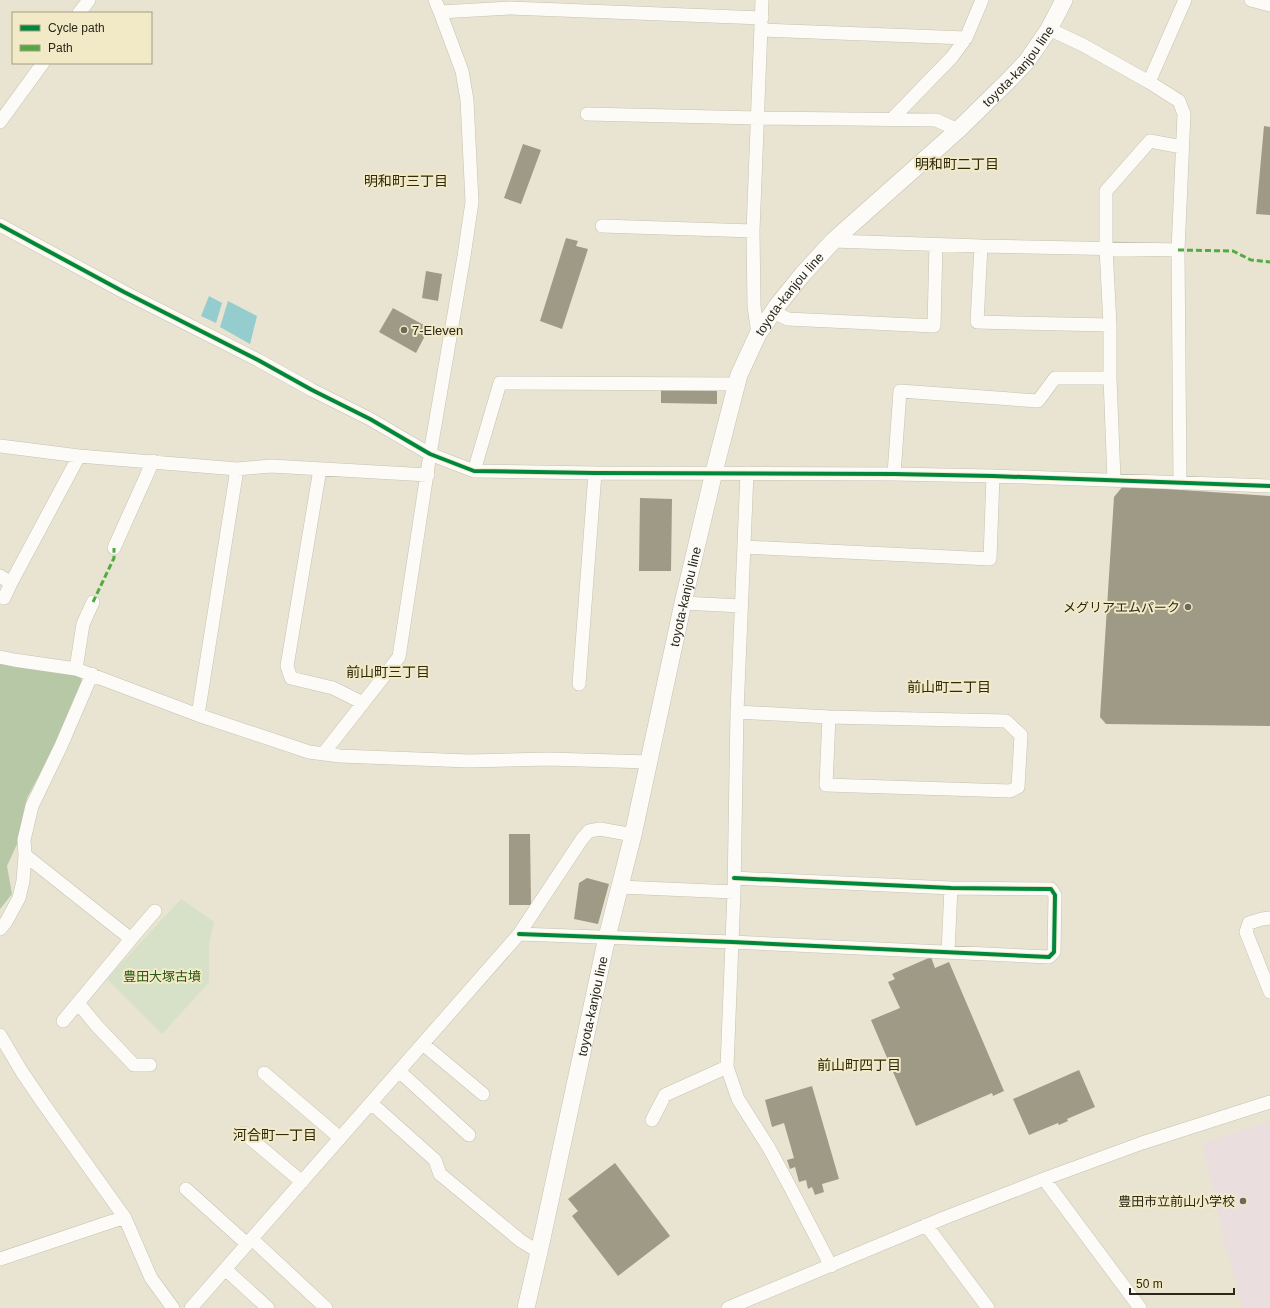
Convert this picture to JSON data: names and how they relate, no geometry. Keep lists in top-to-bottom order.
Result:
{
  "streets": {
    "main road": ["toyota-kanjou line"]
  },
  "districts": [
    "明和町二丁目",
    "明和町三丁目",
    "前山町三丁目",
    "前山町二丁目",
    "前山町四丁目",
    "河合町一丁目"
  ],
  "parks": ["豊田大塚古墳"],
  "places": ["7-Eleven", "メグリアエムパーク", "豊田市立前山小学校"],
  "legend": ["Cycle path", "Path"],
  "scale_bar": "50 m"
}
